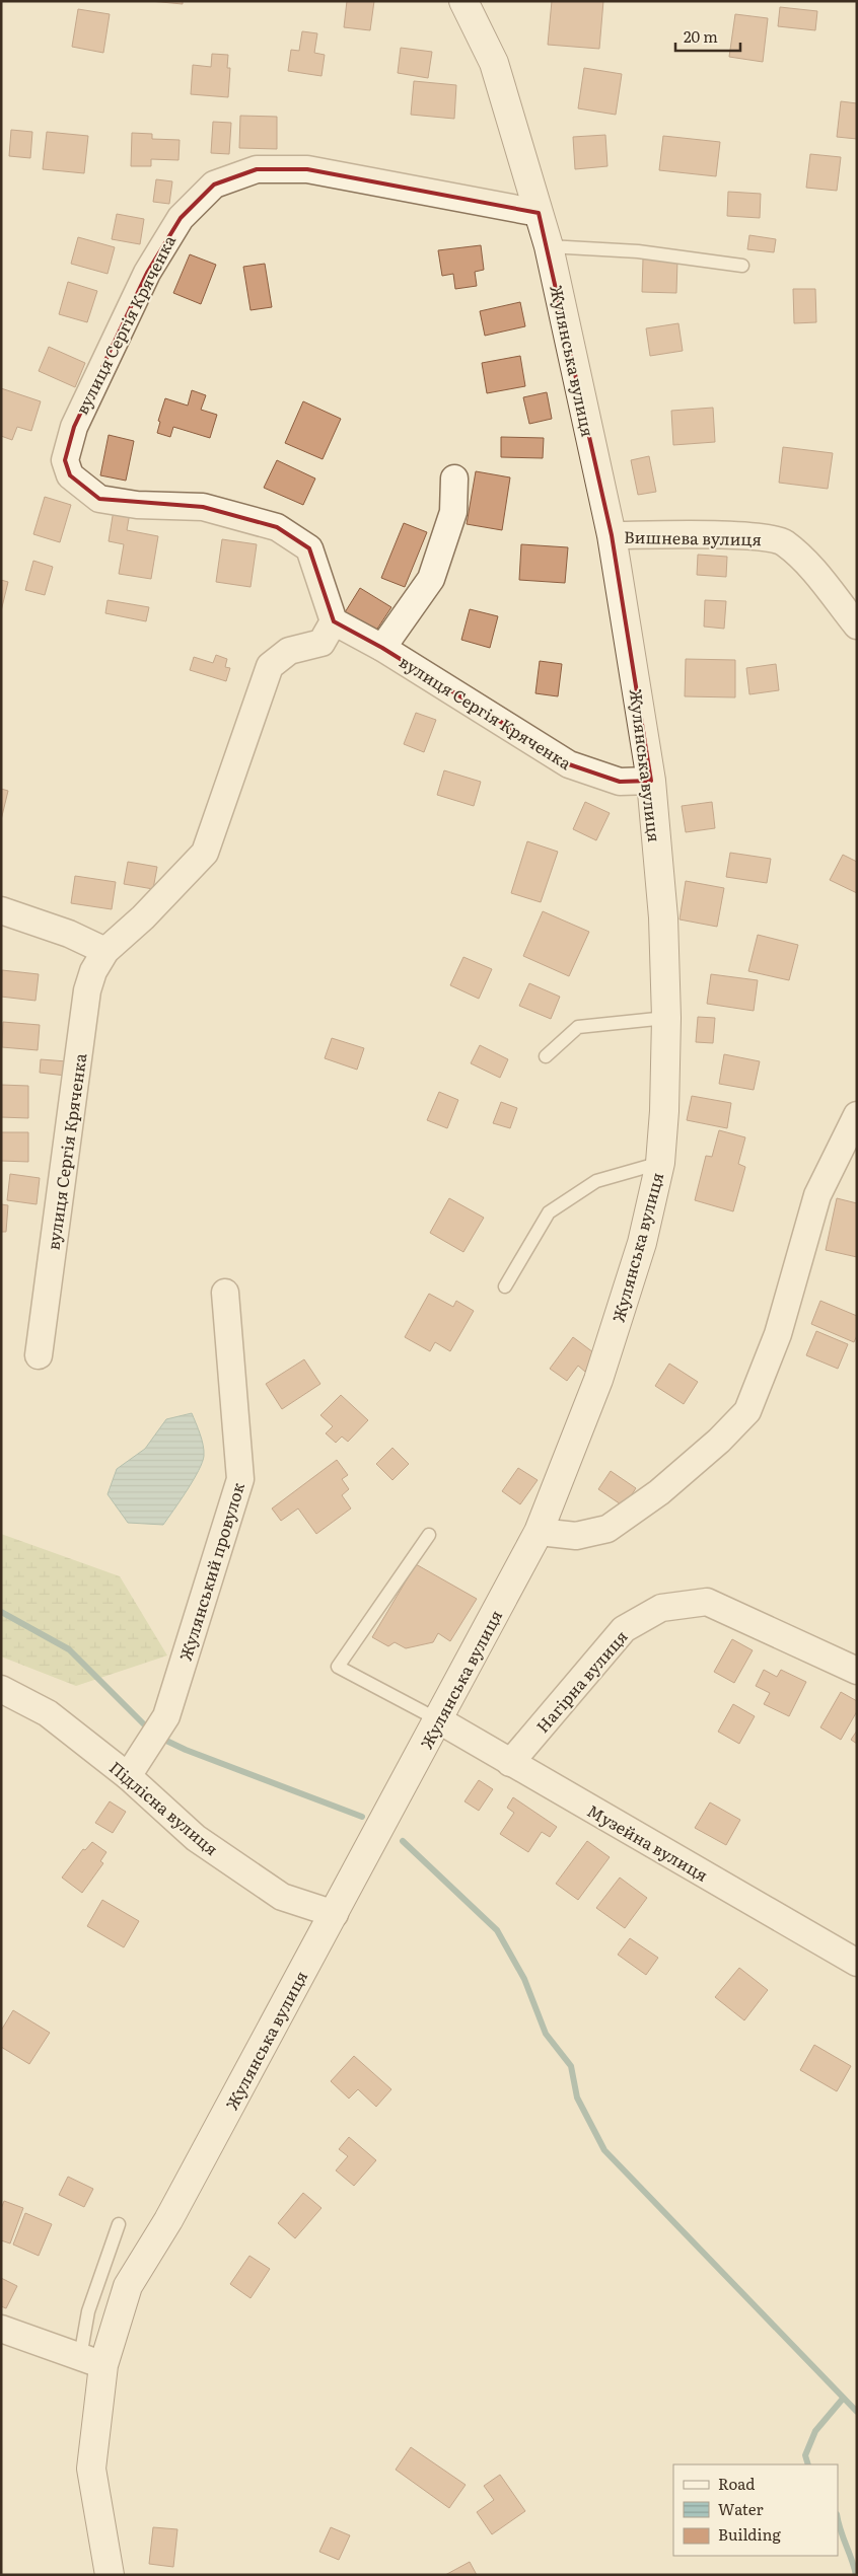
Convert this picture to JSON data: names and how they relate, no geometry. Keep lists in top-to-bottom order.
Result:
{
  "streets": {
    "street": [
      "вулиця Сергія Кряченка",
      "Жулянська вулиця",
      "Вишнева вулиця",
      "Жулянський провулок",
      "Нагірна вулиця",
      "Підлісна вулиця",
      "Музейна вулиця"
    ]
  },
  "crossings": [
    ["вулиця Сергія Кряченка", "Жулянська вулиця"],
    ["Жулянська вулиця", "Вишнева вулиця"],
    ["Жулянська вулиця", "Підлісна вулиця"],
    ["Жулянська вулиця", "Музейна вулиця"],
    ["Жулянський провулок", "Підлісна вулиця"],
    ["Нагірна вулиця", "Музейна вулиця"]
  ],
  "legend": ["Road", "Water", "Building"],
  "scale_bar": "20 m"
}
